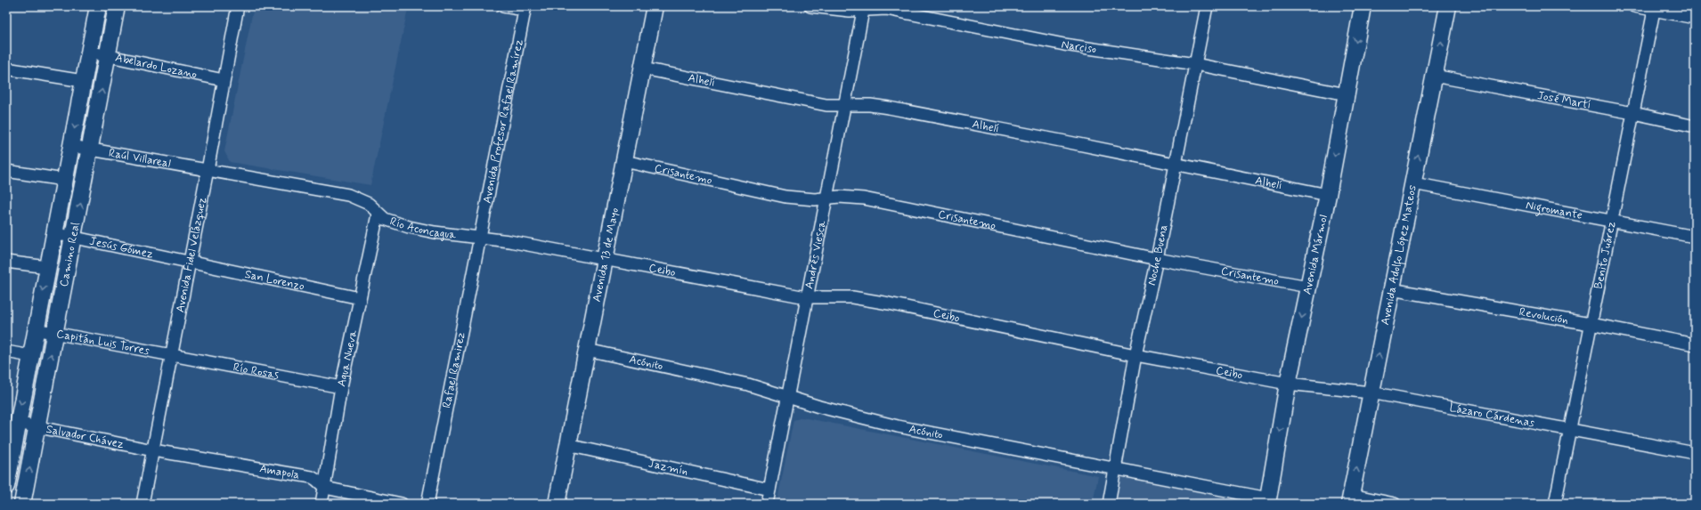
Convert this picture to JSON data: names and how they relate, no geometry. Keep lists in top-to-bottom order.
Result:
{
  "streets": {
    "street": [
      "Narciso",
      "Abelardo Lozano",
      "Alhelí",
      "José Martí",
      "Avenida Profesor Rafael Ramírez",
      "Raúl Villareal",
      "Crisantemo",
      "Nigromante",
      "Río Aconcagua",
      "Jesús Gómez",
      "Andrés Viesca",
      "Noche Buena",
      "Avenida Adolfo López Mateos",
      "Benito Juárez",
      "Camino Real",
      "Avenida Fidel Velázquez",
      "Avenida 13 de Mayo",
      "Avenida Mármol",
      "Ceibo",
      "San Lorenzo",
      "Revolución",
      "Capitán Luis Torres",
      "Agua Nueva",
      "Acónito",
      "Rafael Ramirez",
      "Río Rosas",
      "Lázaro Cárdenas",
      "Salvador Chávez",
      "Jazmín",
      "Amapola"
    ]
  },
  "crossings": [
    ["Narciso", "Andrés Viesca"],
    ["Narciso", "Noche Buena"],
    ["Narciso", "Avenida Mármol"],
    ["Abelardo Lozano", "Camino Real"],
    ["Abelardo Lozano", "Avenida Fidel Velázquez"],
    ["Alhelí", "Andrés Viesca"],
    ["Alhelí", "Noche Buena"],
    ["Alhelí", "Avenida 13 de Mayo"],
    ["Alhelí", "Avenida Mármol"],
    ["José Martí", "Avenida Adolfo López Mateos"],
    ["José Martí", "Benito Juárez"],
    ["Avenida Profesor Rafael Ramírez", "Río Aconcagua"],
    ["Avenida Profesor Rafael Ramírez", "Rafael Ramirez"],
    ["Raúl Villareal", "Río Aconcagua"],
    ["Raúl Villareal", "Camino Real"],
    ["Raúl Villareal", "Avenida Fidel Velázquez"],
    ["Crisantemo", "Andrés Viesca"],
    ["Crisantemo", "Noche Buena"],
    ["Crisantemo", "Avenida 13 de Mayo"],
    ["Crisantemo", "Avenida Mármol"],
    ["Nigromante", "Avenida Adolfo López Mateos"],
    ["Nigromante", "Benito Juárez"],
    ["Río Aconcagua", "Avenida Fidel Velázquez"],
    ["Río Aconcagua", "Avenida 13 de Mayo"],
    ["Río Aconcagua", "Ceibo"],
    ["Río Aconcagua", "Agua Nueva"],
    ["Río Aconcagua", "Rafael Ramirez"],
    ["Jesús Gómez", "Camino Real"],
    ["Jesús Gómez", "Avenida Fidel Velázquez"],
    ["Jesús Gómez", "San Lorenzo"],
    ["Andrés Viesca", "Ceibo"],
    ["Andrés Viesca", "Acónito"],
    ["Andrés Viesca", "Jazmín"],
    ["Noche Buena", "Ceibo"],
    ["Noche Buena", "Acónito"],
    ["Avenida Adolfo López Mateos", "Revolución"],
    ["Avenida Adolfo López Mateos", "Lázaro Cárdenas"],
    ["Benito Juárez", "Revolución"],
    ["Benito Juárez", "Lázaro Cárdenas"],
    ["Camino Real", "Capitán Luis Torres"],
    ["Camino Real", "Salvador Chávez"],
    ["Avenida Fidel Velázquez", "San Lorenzo"],
    ["Avenida Fidel Velázquez", "Capitán Luis Torres"],
    ["Avenida Fidel Velázquez", "Río Rosas"],
    ["Avenida Fidel Velázquez", "Salvador Chávez"],
    ["Avenida Fidel Velázquez", "Amapola"],
    ["Avenida 13 de Mayo", "Ceibo"],
    ["Avenida 13 de Mayo", "Acónito"],
    ["Avenida 13 de Mayo", "Jazmín"],
    ["Avenida Mármol", "Ceibo"],
    ["Avenida Mármol", "Acónito"],
    ["Avenida Mármol", "Lázaro Cárdenas"],
    ["Ceibo", "Lázaro Cárdenas"],
    ["San Lorenzo", "Agua Nueva"],
    ["Capitán Luis Torres", "Río Rosas"],
    ["Agua Nueva", "Río Rosas"],
    ["Agua Nueva", "Amapola"],
    ["Salvador Chávez", "Amapola"]
  ],
  "one_way": ["Avenida Adolfo López Mateos", "Avenida Mármol"]
}
